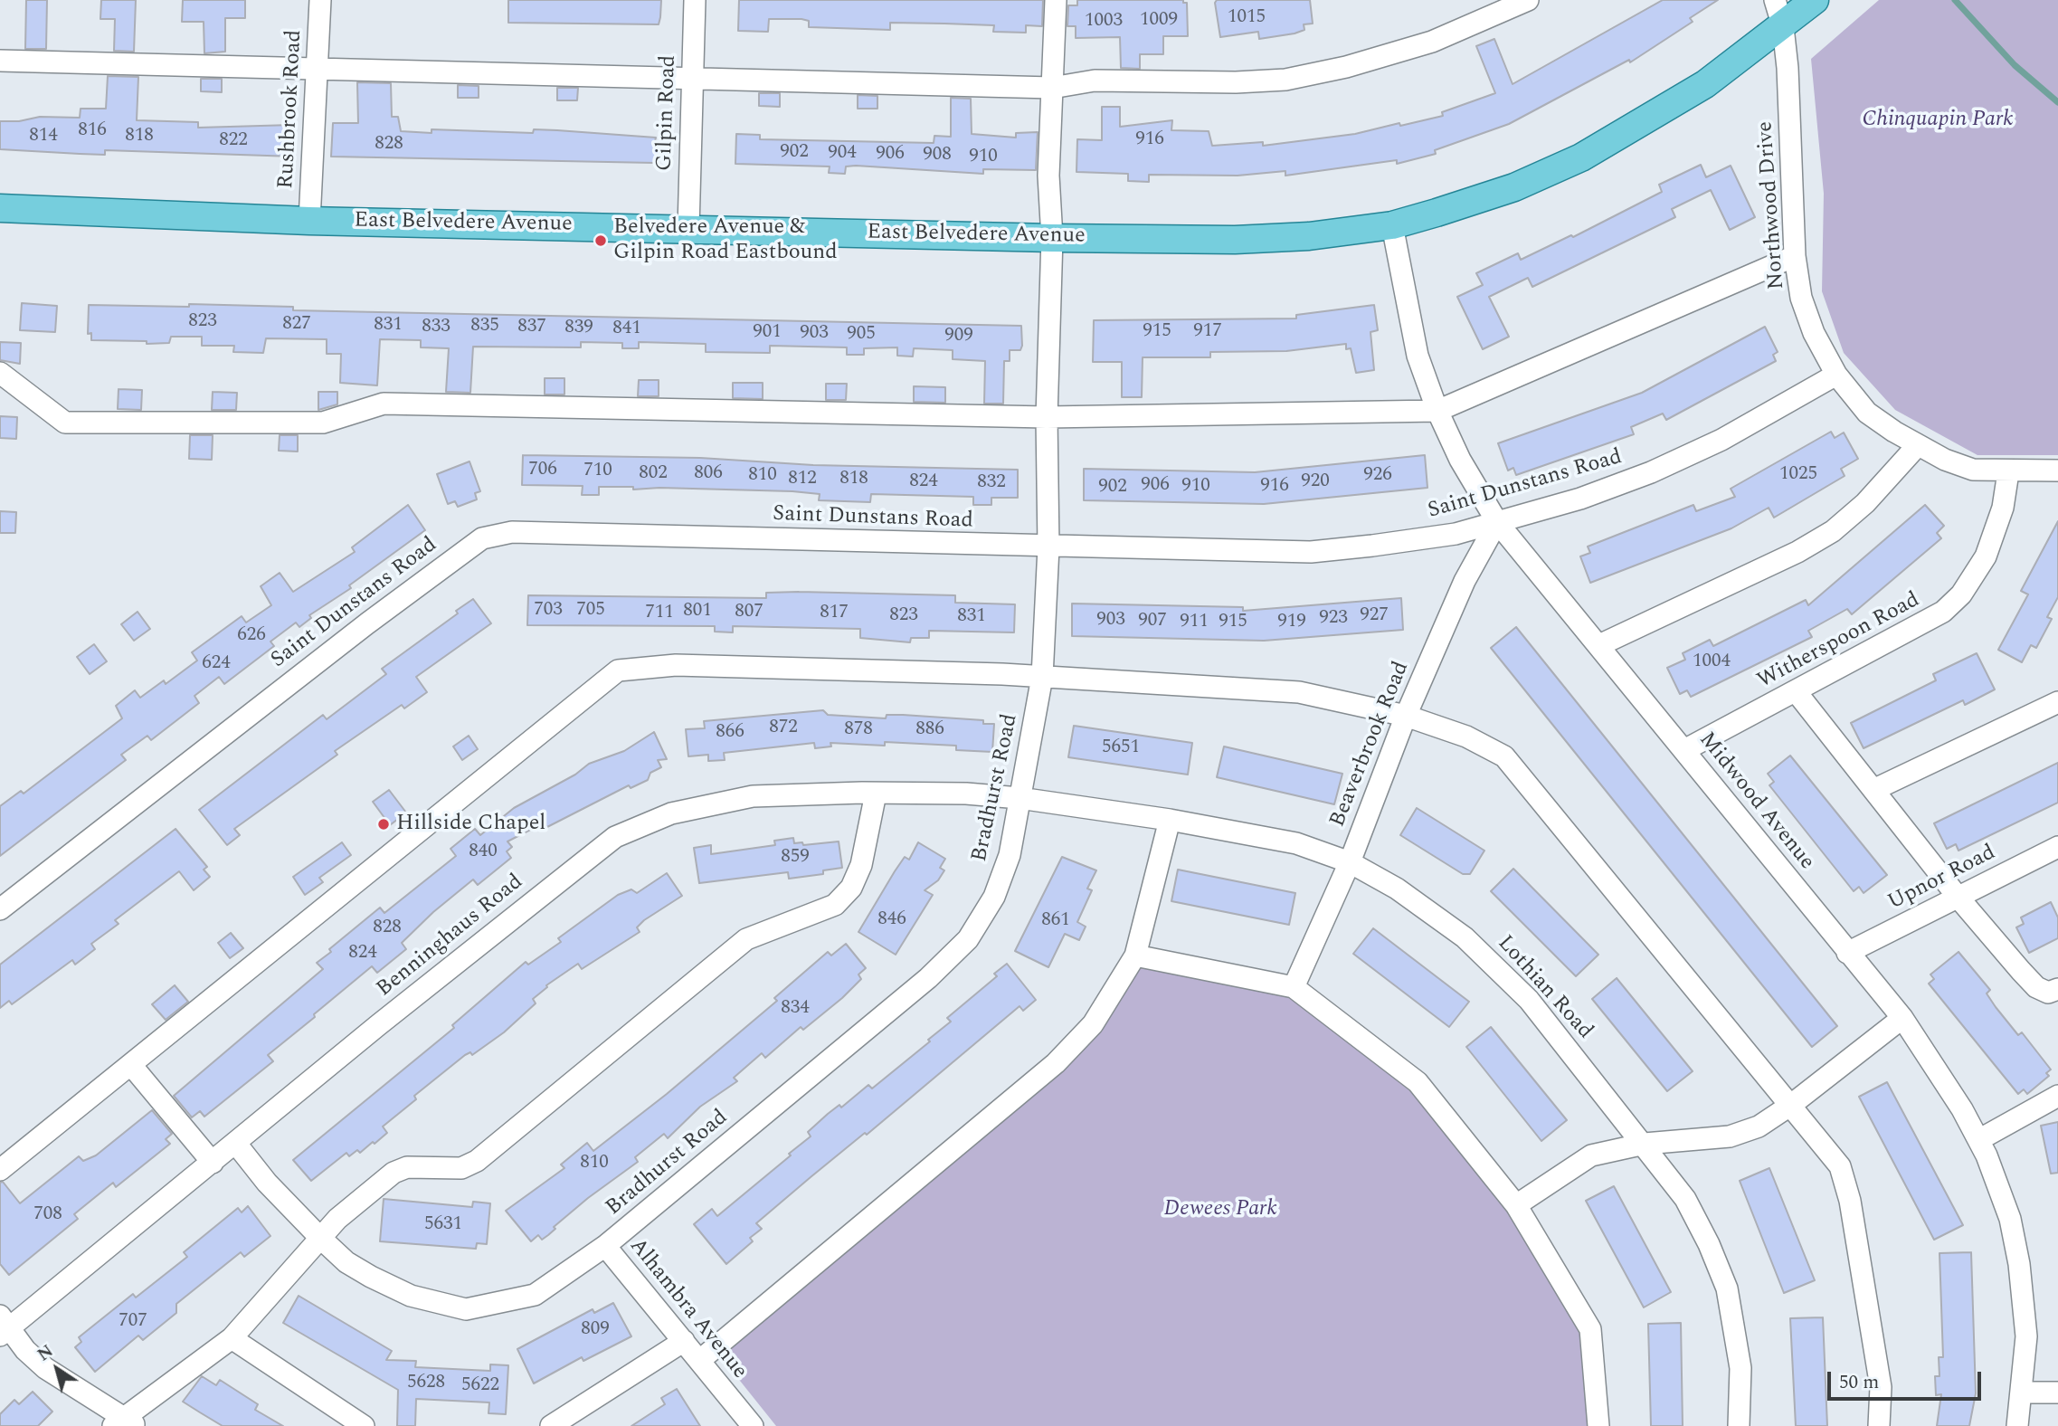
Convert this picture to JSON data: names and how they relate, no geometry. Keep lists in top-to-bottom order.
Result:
{
  "streets": {
    "main road": ["East Belvedere Avenue"],
    "street": [
      "Rushbrook Road",
      "Gilpin Road",
      "Northwood Drive",
      "Saint Dunstans Road",
      "Witherspoon Road",
      "Beaverbrook Road",
      "Bradhurst Road",
      "Midwood Avenue",
      "Upnor Road",
      "Benninghaus Road",
      "Lothian Road",
      "Alhambra Avenue"
    ]
  },
  "crossings": [
    ["Rushbrook Road", "East Belvedere Avenue"],
    ["Gilpin Road", "East Belvedere Avenue"],
    ["Northwood Drive", "East Belvedere Avenue"],
    ["Northwood Drive", "Saint Dunstans Road"],
    ["Northwood Drive", "Witherspoon Road"],
    ["East Belvedere Avenue", "Bradhurst Road"],
    ["East Belvedere Avenue", "Midwood Avenue"],
    ["Saint Dunstans Road", "Beaverbrook Road"],
    ["Saint Dunstans Road", "Bradhurst Road"],
    ["Saint Dunstans Road", "Midwood Avenue"],
    ["Witherspoon Road", "Midwood Avenue"],
    ["Beaverbrook Road", "Midwood Avenue"],
    ["Beaverbrook Road", "Lothian Road"],
    ["Bradhurst Road", "Benninghaus Road"],
    ["Bradhurst Road", "Lothian Road"],
    ["Bradhurst Road", "Alhambra Avenue"],
    ["Midwood Avenue", "Upnor Road"],
    ["Benninghaus Road", "Lothian Road"],
    ["Benninghaus Road", "Alhambra Avenue"]
  ],
  "parks": ["Chinquapin Park", "Dewees Park"],
  "places": ["Belvedere Avenue & Gilpin Road Eastbound", "Hillside Chapel"],
  "house_numbers": [
    "1015",
    "1009",
    "1003",
    "816",
    "814",
    "818",
    "916",
    "822",
    "828",
    "902",
    "904",
    "906",
    "908",
    "910",
    "823",
    "827",
    "831",
    "835",
    "833",
    "837",
    "839",
    "841",
    "915",
    "917",
    "901",
    "903",
    "905",
    "909",
    "706",
    "710",
    "802",
    "806",
    "1025",
    "810",
    "926",
    "812",
    "818",
    "824",
    "920",
    "832",
    "906",
    "910",
    "916",
    "902",
    "703",
    "705",
    "801",
    "807",
    "711",
    "817",
    "823",
    "927",
    "831",
    "923",
    "903",
    "907",
    "911",
    "915",
    "919",
    "626",
    "1004",
    "624",
    "872",
    "878",
    "886",
    "866",
    "5651",
    "840",
    "859",
    "846",
    "861",
    "828",
    "824",
    "834",
    "810",
    "708",
    "5631",
    "707",
    "809",
    "5628",
    "5622"
  ],
  "scale_bar": "50 m",
  "north": "top left"
}
